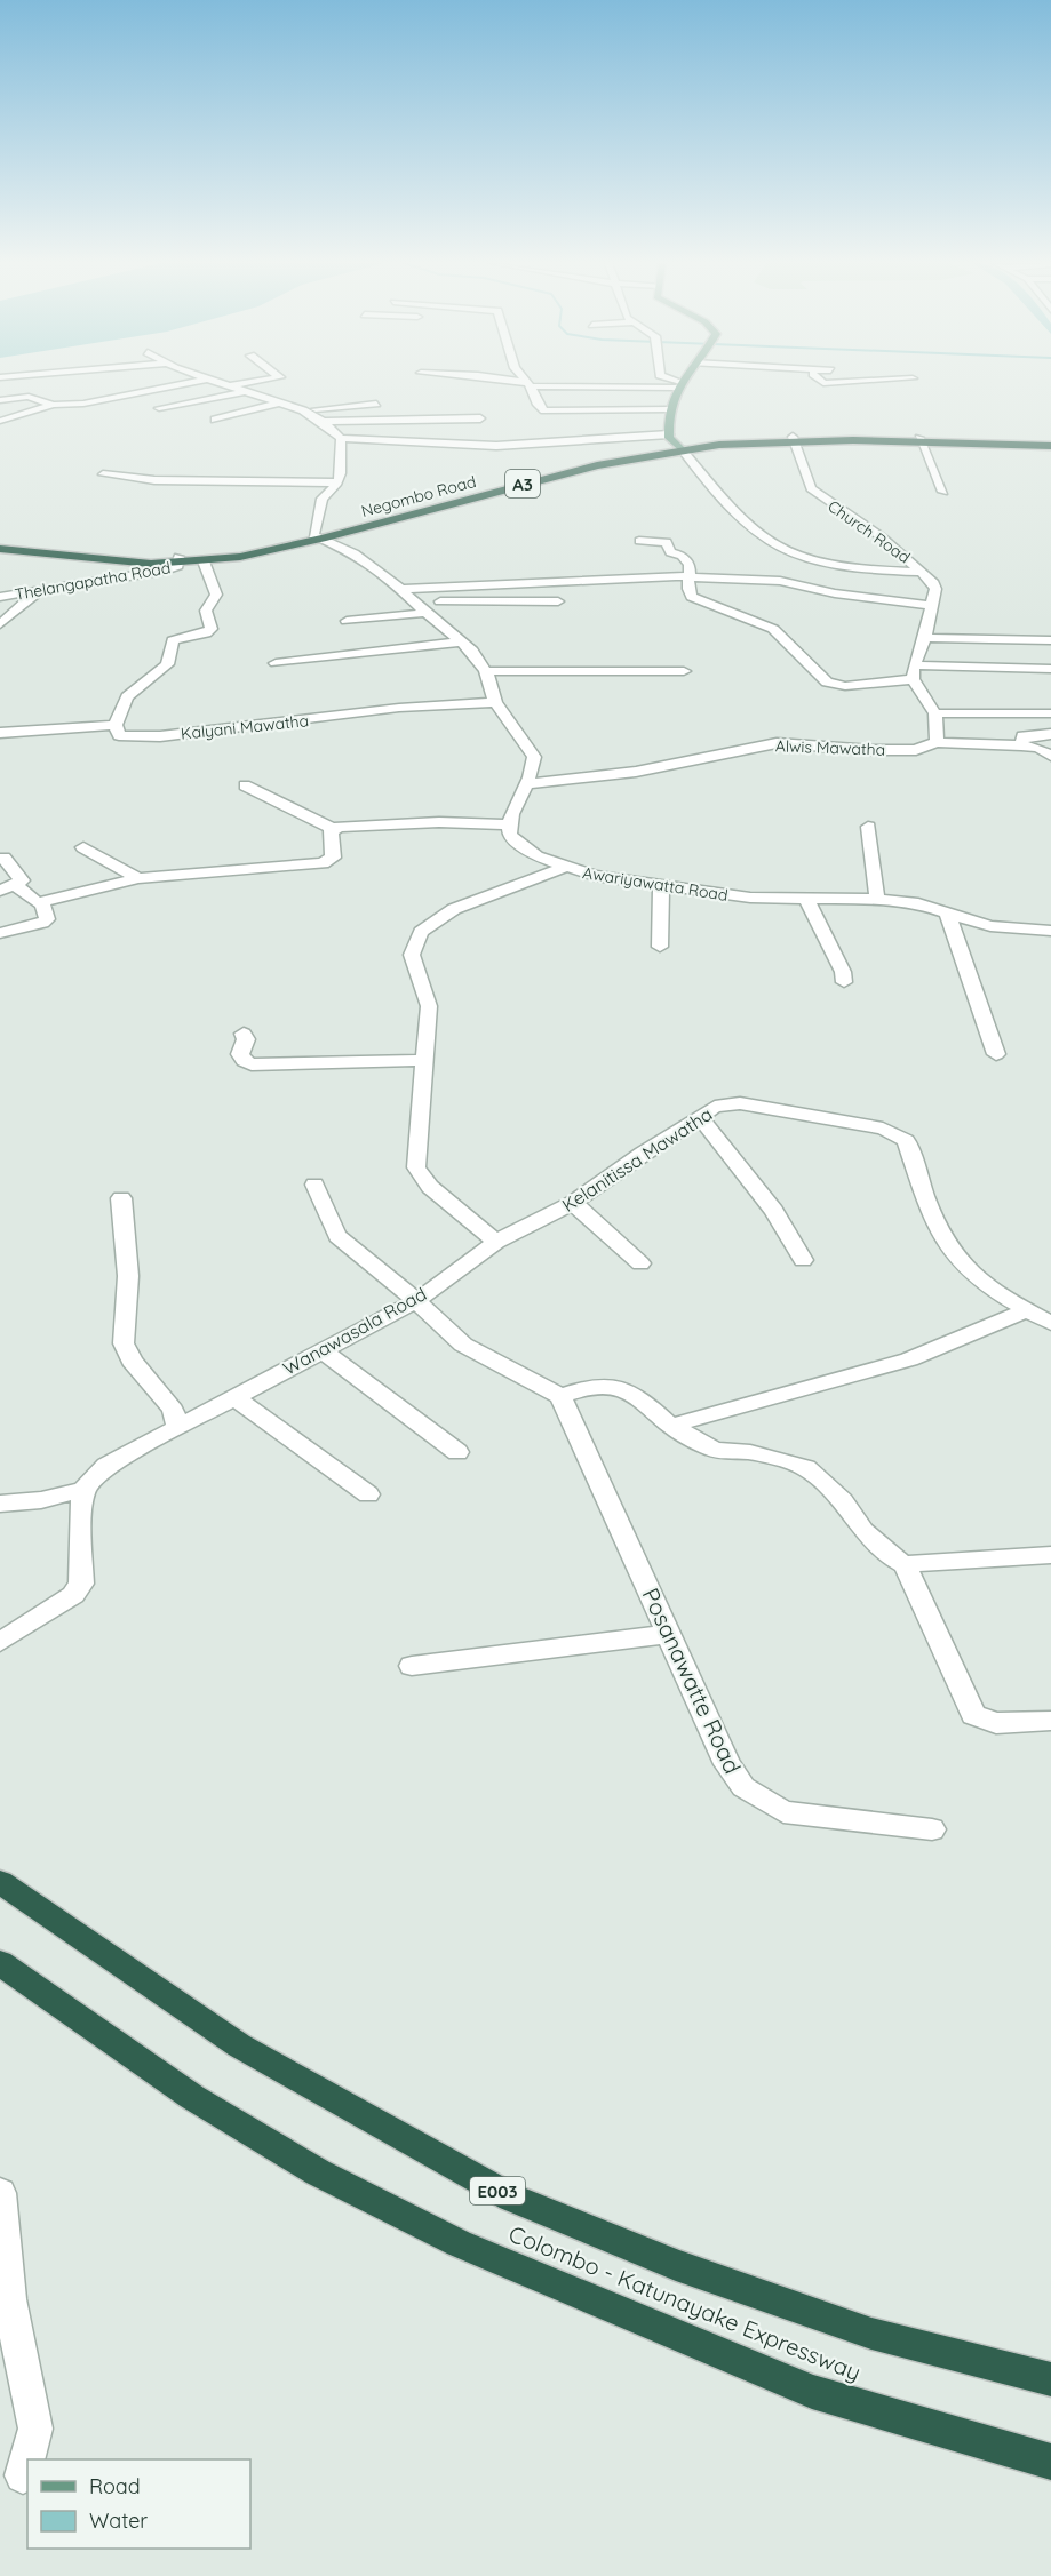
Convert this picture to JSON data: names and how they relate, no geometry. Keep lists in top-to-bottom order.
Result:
{
  "streets": {
    "highway": [
      "A3",
      "Negombo Road",
      "E003",
      "Colombo - Katunayake Expressway"
    ],
    "street": [
      "Church Road",
      "Thelangapatha Road",
      "Kalyani Mawatha",
      "Alwis Mawatha",
      "Awariyawatta Road",
      "Kelanitissa Mawatha",
      "Wanawasala Road",
      "Posanawatte Road"
    ]
  },
  "crossings": [
    ["Negombo Road", "Church Road"],
    ["Negombo Road", "Thelangapatha Road"],
    ["Kelanitissa Mawatha", "Wanawasala Road"]
  ],
  "legend": ["Road", "Water"]
}
